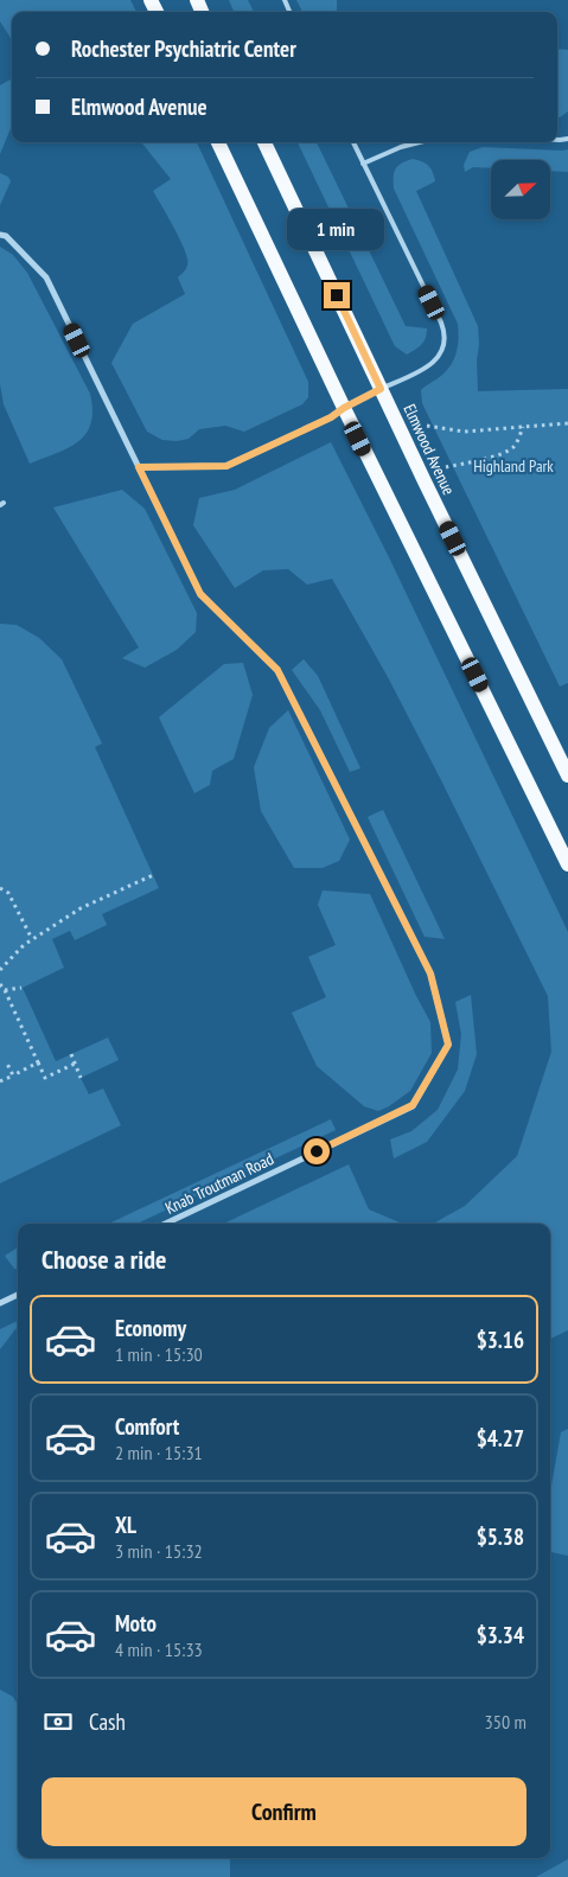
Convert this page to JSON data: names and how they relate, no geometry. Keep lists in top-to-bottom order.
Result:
{
  "streets": {
    "main road": ["Elmwood Avenue"],
    "street": ["Knab Troutman Road"]
  },
  "parks": ["Highland Park"],
  "north": "top right",
  "page": {
    "banner": ["Rochester Psychiatric Center", "Elmwood Avenue"],
    "bubble": "1 min",
    "heading": "Choose a ride",
    "list": [
      {
        "name": "Economy",
        "note": "1 min · 15:30",
        "value": "$3.16"
      },
      {
        "name": "Comfort",
        "note": "2 min · 15:31",
        "value": "$4.27"
      },
      {
        "name": "XL",
        "note": "3 min · 15:32",
        "value": "$5.38"
      },
      {
        "name": "Moto",
        "note": "4 min · 15:33",
        "value": "$3.34"
      }
    ],
    "pay": ["Cash", "350 m"],
    "buttons": "Confirm"
  }
}
